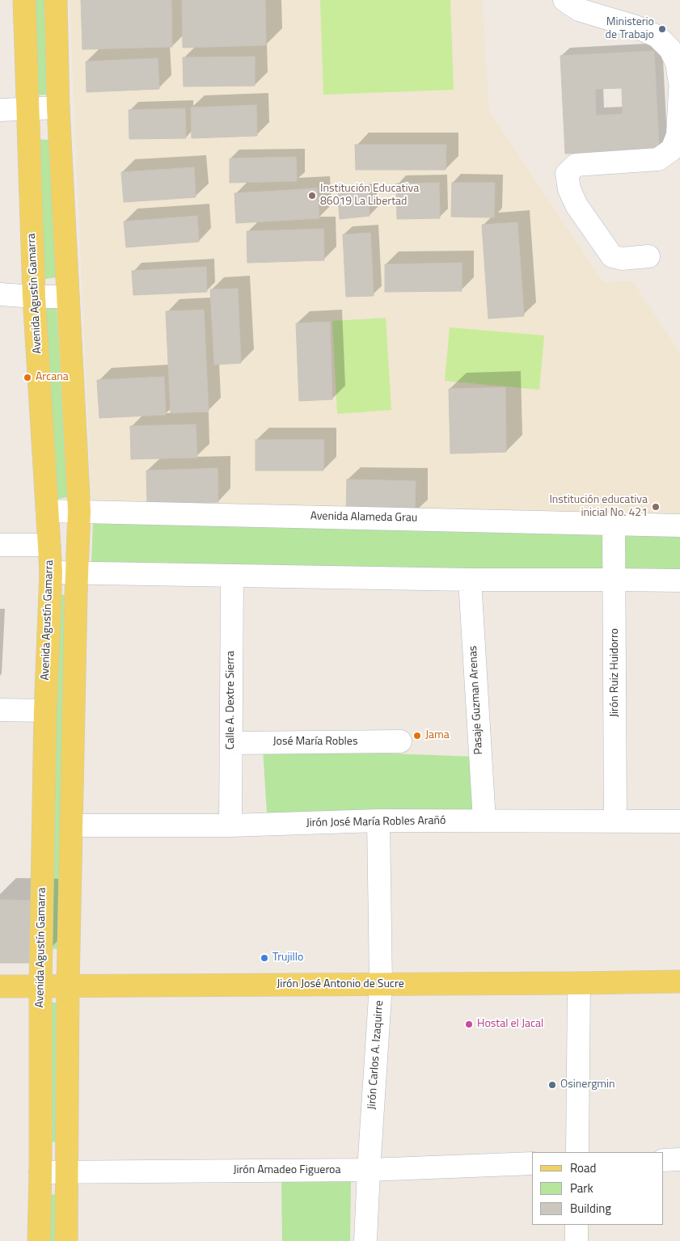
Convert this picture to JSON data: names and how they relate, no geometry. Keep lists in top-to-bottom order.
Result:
{
  "streets": {
    "main road": ["Avenida Agustín Gamarra", "Jirón José Antonio de Sucre"],
    "street": [
      "Avenida Alameda Grau",
      "Jirón Ruiz Huidorro",
      "Calle A. Dextre Sierra",
      "Pasaje Guzman Arenas",
      "José María Robles",
      "Jirón José María Robles Arañó",
      "Jirón Carlos A. Izaquirre",
      "Jirón Amadeo Figueroa"
    ]
  },
  "crossings": [
    ["Avenida Agustín Gamarra", "Avenida Alameda Grau"],
    ["Avenida Agustín Gamarra", "Jirón José Antonio de Sucre"],
    ["Avenida Agustín Gamarra", "Jirón Amadeo Figueroa"],
    ["Avenida Alameda Grau", "Jirón Ruiz Huidorro"],
    ["Jirón Ruiz Huidorro", "Jirón José María Robles Arañó"],
    ["Calle A. Dextre Sierra", "José María Robles"],
    ["Calle A. Dextre Sierra", "Jirón José María Robles Arañó"],
    ["Pasaje Guzman Arenas", "Jirón José María Robles Arañó"],
    ["Jirón José María Robles Arañó", "Jirón Carlos A. Izaquirre"],
    ["Jirón José Antonio de Sucre", "Jirón Carlos A. Izaquirre"],
    ["Jirón Carlos A. Izaquirre", "Jirón Amadeo Figueroa"]
  ],
  "places": [
    "Ministerio de Trabajo",
    "Institución Educativa 86019 La Libertad",
    "Arcana",
    "Institución educativa inicial No. 421",
    "Jama",
    "Trujillo",
    "Hostal el Jacal",
    "Osinergmin"
  ],
  "legend": ["Road", "Park", "Building"]
}
